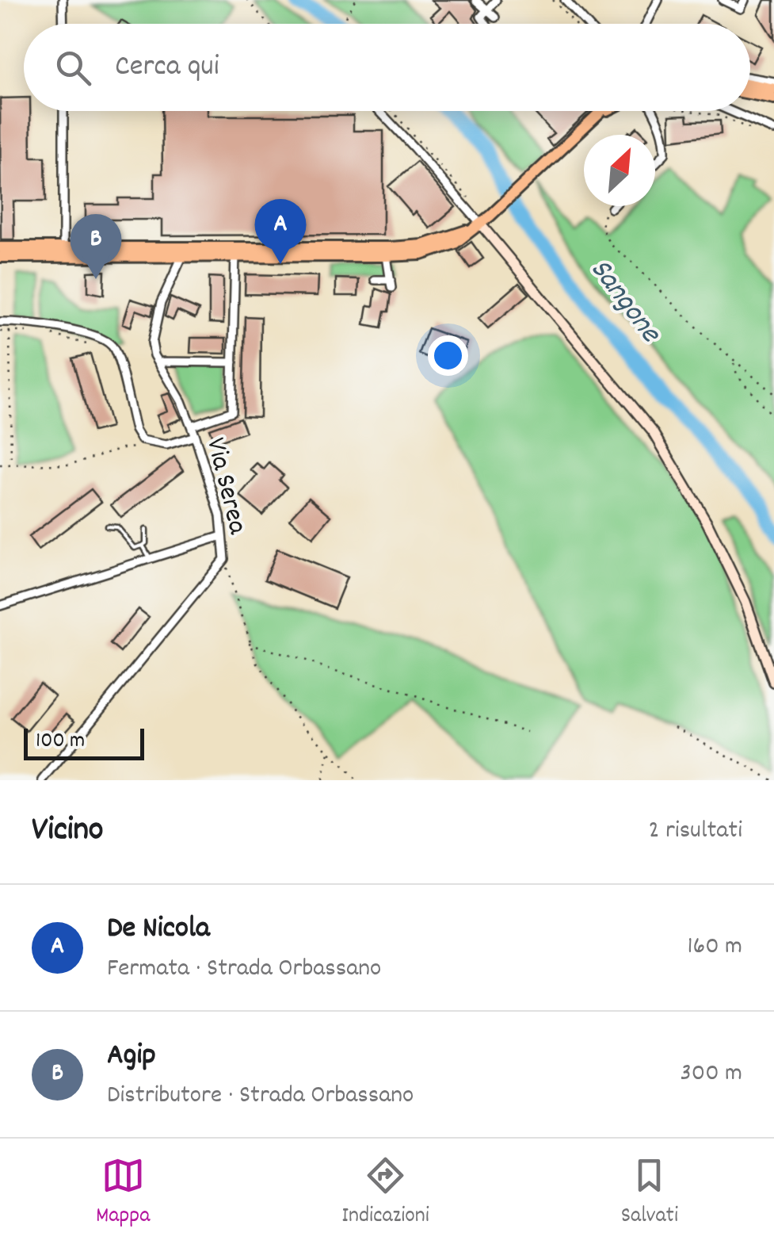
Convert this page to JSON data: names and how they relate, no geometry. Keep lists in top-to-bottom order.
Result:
{
  "streets": {
    "street": ["Via Serea"]
  },
  "water": ["Sangone"],
  "scale_bar": "100 m",
  "north": "top right",
  "page": {
    "search": "Cerca qui",
    "pins": ["A", "B"],
    "scale": "100 m",
    "heading": ["Vicino", "2 risultati"],
    "list": [
      {
        "mark": "A",
        "name": "De Nicola",
        "note": "Fermata · Strada Orbassano",
        "value": "160 m"
      },
      {
        "mark": "B",
        "name": "Agip",
        "note": "Distributore · Strada Orbassano",
        "value": "300 m"
      }
    ],
    "nav": ["Mappa", "Indicazioni", "Salvati"]
  }
}
